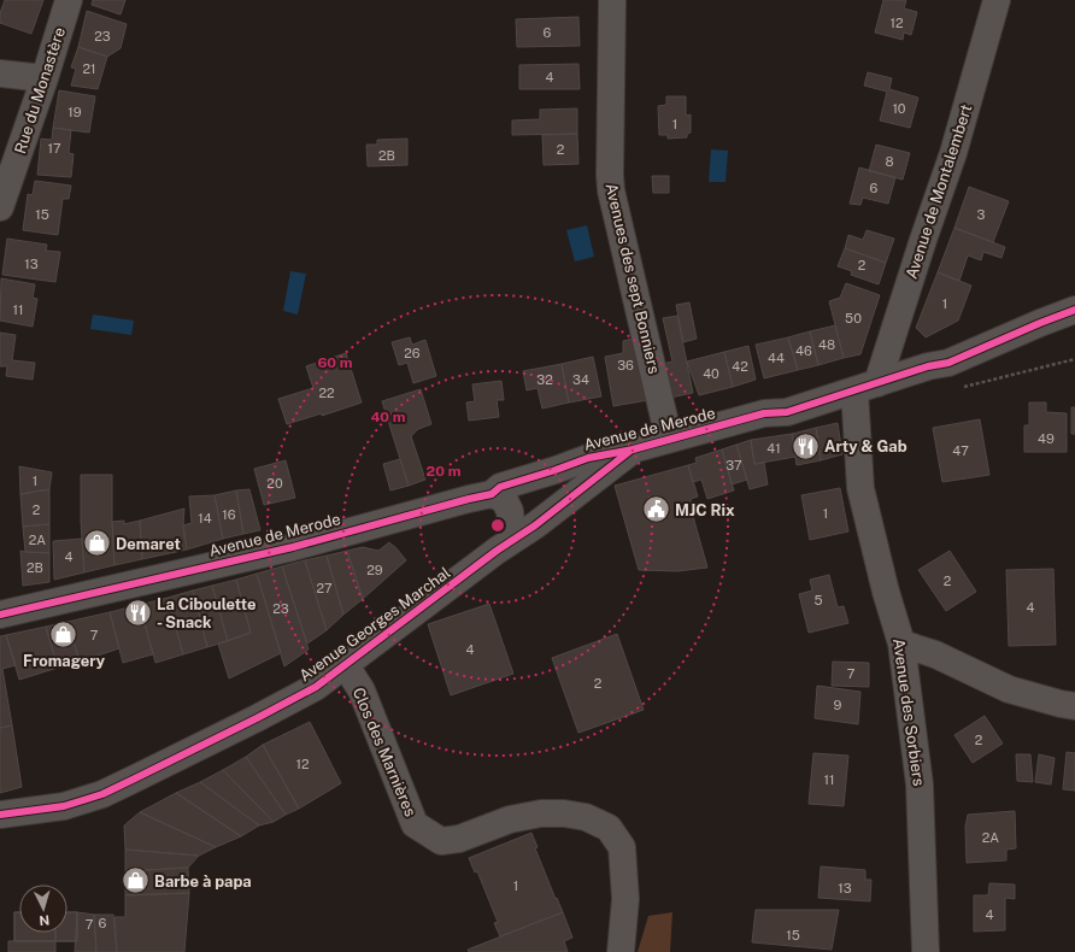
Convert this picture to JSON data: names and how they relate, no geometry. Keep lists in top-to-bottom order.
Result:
{
  "streets": {
    "street": [
      "Rue du Monastère",
      "Avenue de Montalembert",
      "Avenues des sept Bonniers",
      "Avenue de Merode",
      "Avenue Georges Marchal",
      "Avenue des Sorbiers",
      "Clos des Marnières"
    ]
  },
  "crossings": [
    ["Avenue de Montalembert", "Avenue de Merode"],
    ["Avenue de Montalembert", "Avenue des Sorbiers"],
    ["Avenues des sept Bonniers", "Avenue de Merode"],
    ["Avenue de Merode", "Avenue Georges Marchal"],
    ["Avenue de Merode", "Avenue des Sorbiers"],
    ["Avenue Georges Marchal", "Clos des Marnières"]
  ],
  "places": {
    "restaurant": ["Arty & Gab", "La Ciboulette - Snack"],
    "public building": ["MJC Rix"],
    "shop": ["Demaret", "Fromagery", "Barbe à papa"]
  },
  "house_numbers": [
    "12",
    "6",
    "23",
    "21",
    "4",
    "10",
    "19",
    "1",
    "17",
    "2",
    "2B",
    "8",
    "6",
    "15",
    "3",
    "13",
    "2",
    "1",
    "11",
    "50",
    "48",
    "46",
    "26",
    "44",
    "36",
    "42",
    "40",
    "32",
    "34",
    "22",
    "49",
    "41",
    "47",
    "37",
    "1",
    "20",
    "2",
    "1",
    "16",
    "14",
    "2A",
    "4",
    "2B",
    "29",
    "2",
    "27",
    "5",
    "4",
    "23",
    "7",
    "4",
    "7",
    "2",
    "9",
    "2",
    "12",
    "11",
    "2A",
    "1",
    "13",
    "4",
    "6",
    "7",
    "15"
  ],
  "north": "bottom",
  "rings": ["60 m", "40 m", "20 m"]
}
